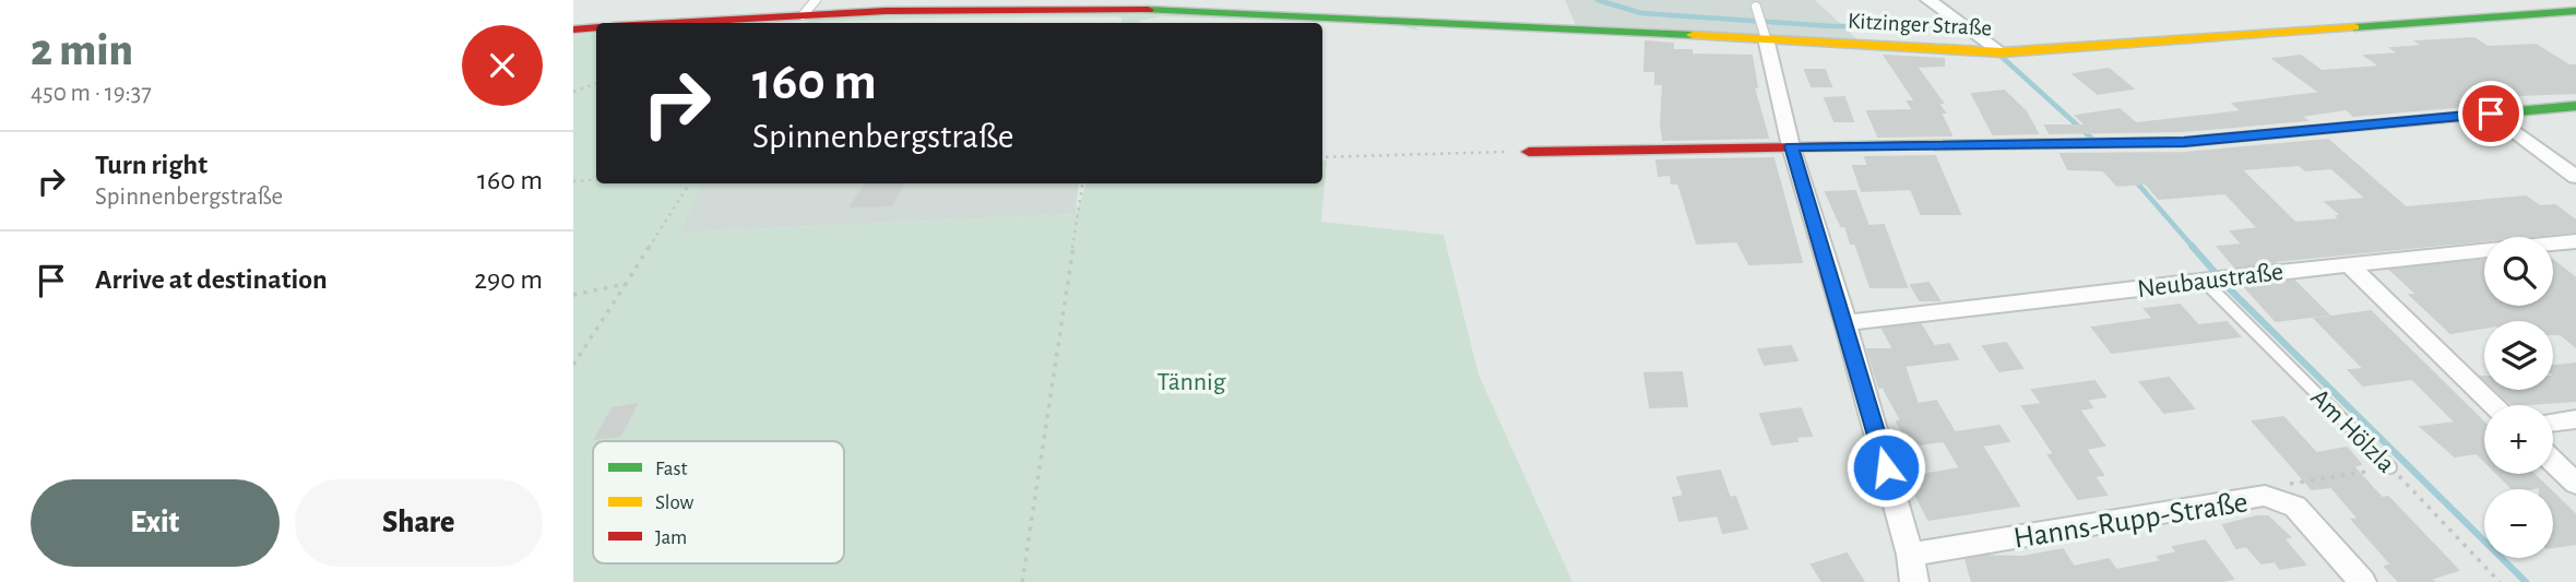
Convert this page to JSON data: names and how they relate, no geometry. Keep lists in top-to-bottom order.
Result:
{
  "streets": {
    "street": ["Kitzinger Straße", "Neubaustraße", "Hanns-Rupp-Straße"],
    "lane": ["Am Hölzla"]
  },
  "crossings": [
    ["Neubaustraße", "Am Hölzla"]
  ],
  "parks": ["Tännig"],
  "legend": ["Fast", "Slow", "Jam"],
  "page": {
    "heading": ["2 min", "450 m · 19:37"],
    "turn": ["160 m", "Spinnenbergstraße"],
    "list": [
      {
        "name": "Turn right",
        "note": "Spinnenbergstraße",
        "value": "160 m"
      },
      {
        "name": "Arrive at destination",
        "value": "290 m"
      }
    ],
    "map_buttons": ["+", "−"],
    "buttons": ["Exit", "Share"]
  }
}
